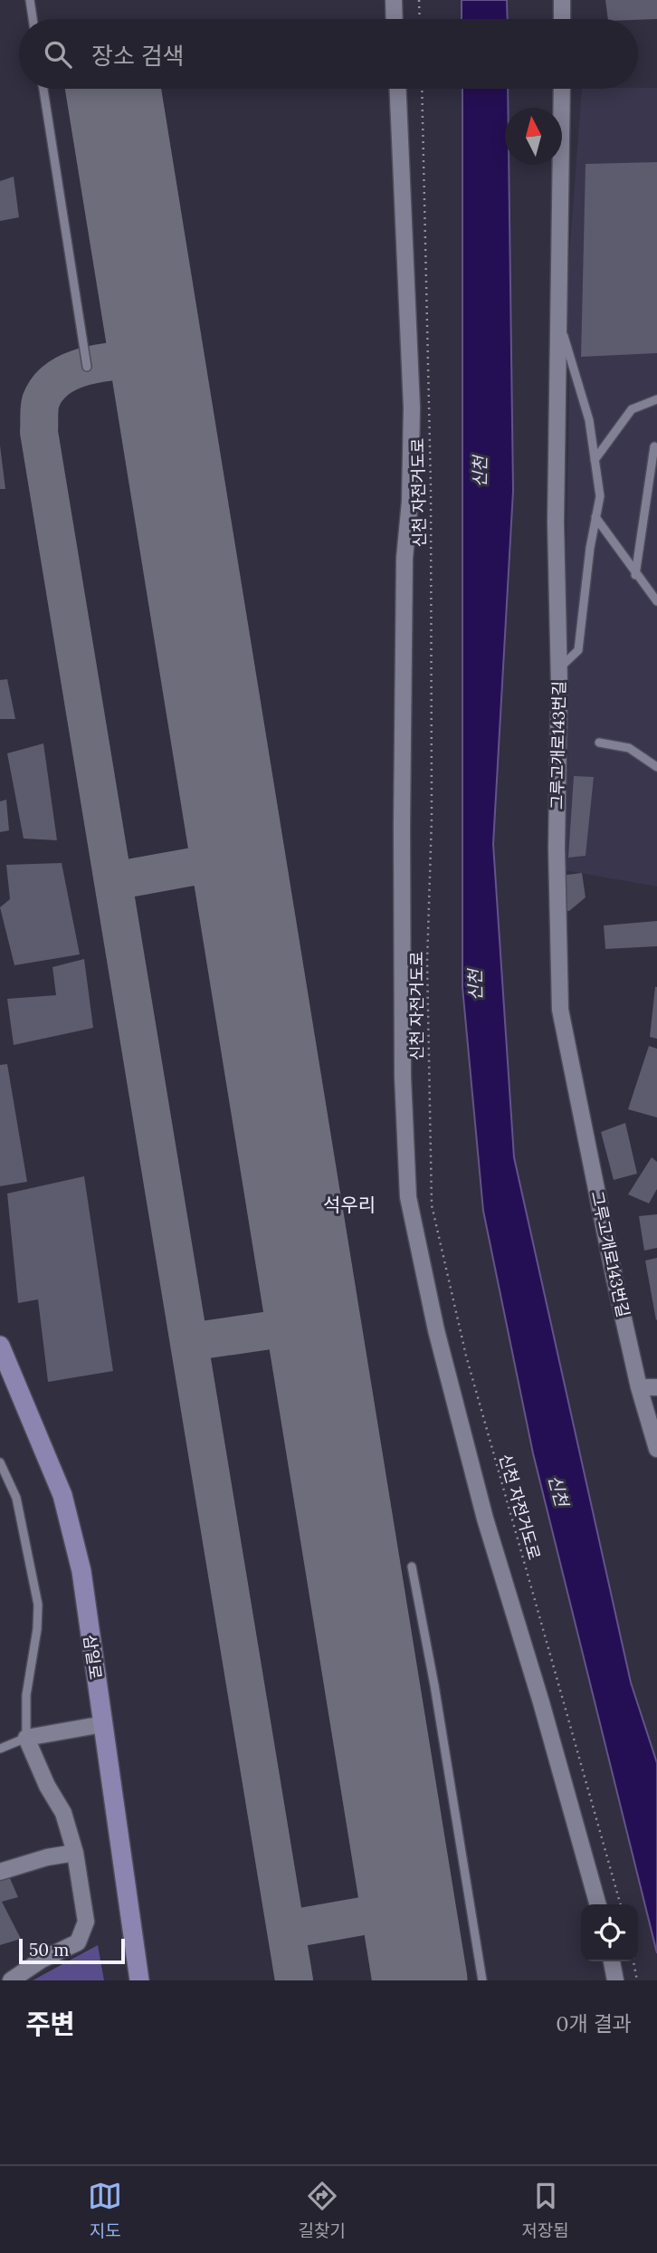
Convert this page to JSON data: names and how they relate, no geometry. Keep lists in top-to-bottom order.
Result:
{
  "streets": {
    "main road": ["삼일로"],
    "street": ["그루고개로143번길"],
    "path": ["신천 자전거도로"]
  },
  "districts": ["석우리"],
  "water": ["신천"],
  "scale_bar": "50 m",
  "north": "top",
  "page": {
    "search": "장소 검색",
    "scale": "50 m",
    "heading": ["주변", "0개 결과"],
    "nav": ["지도", "길찾기", "저장됨"]
  }
}
